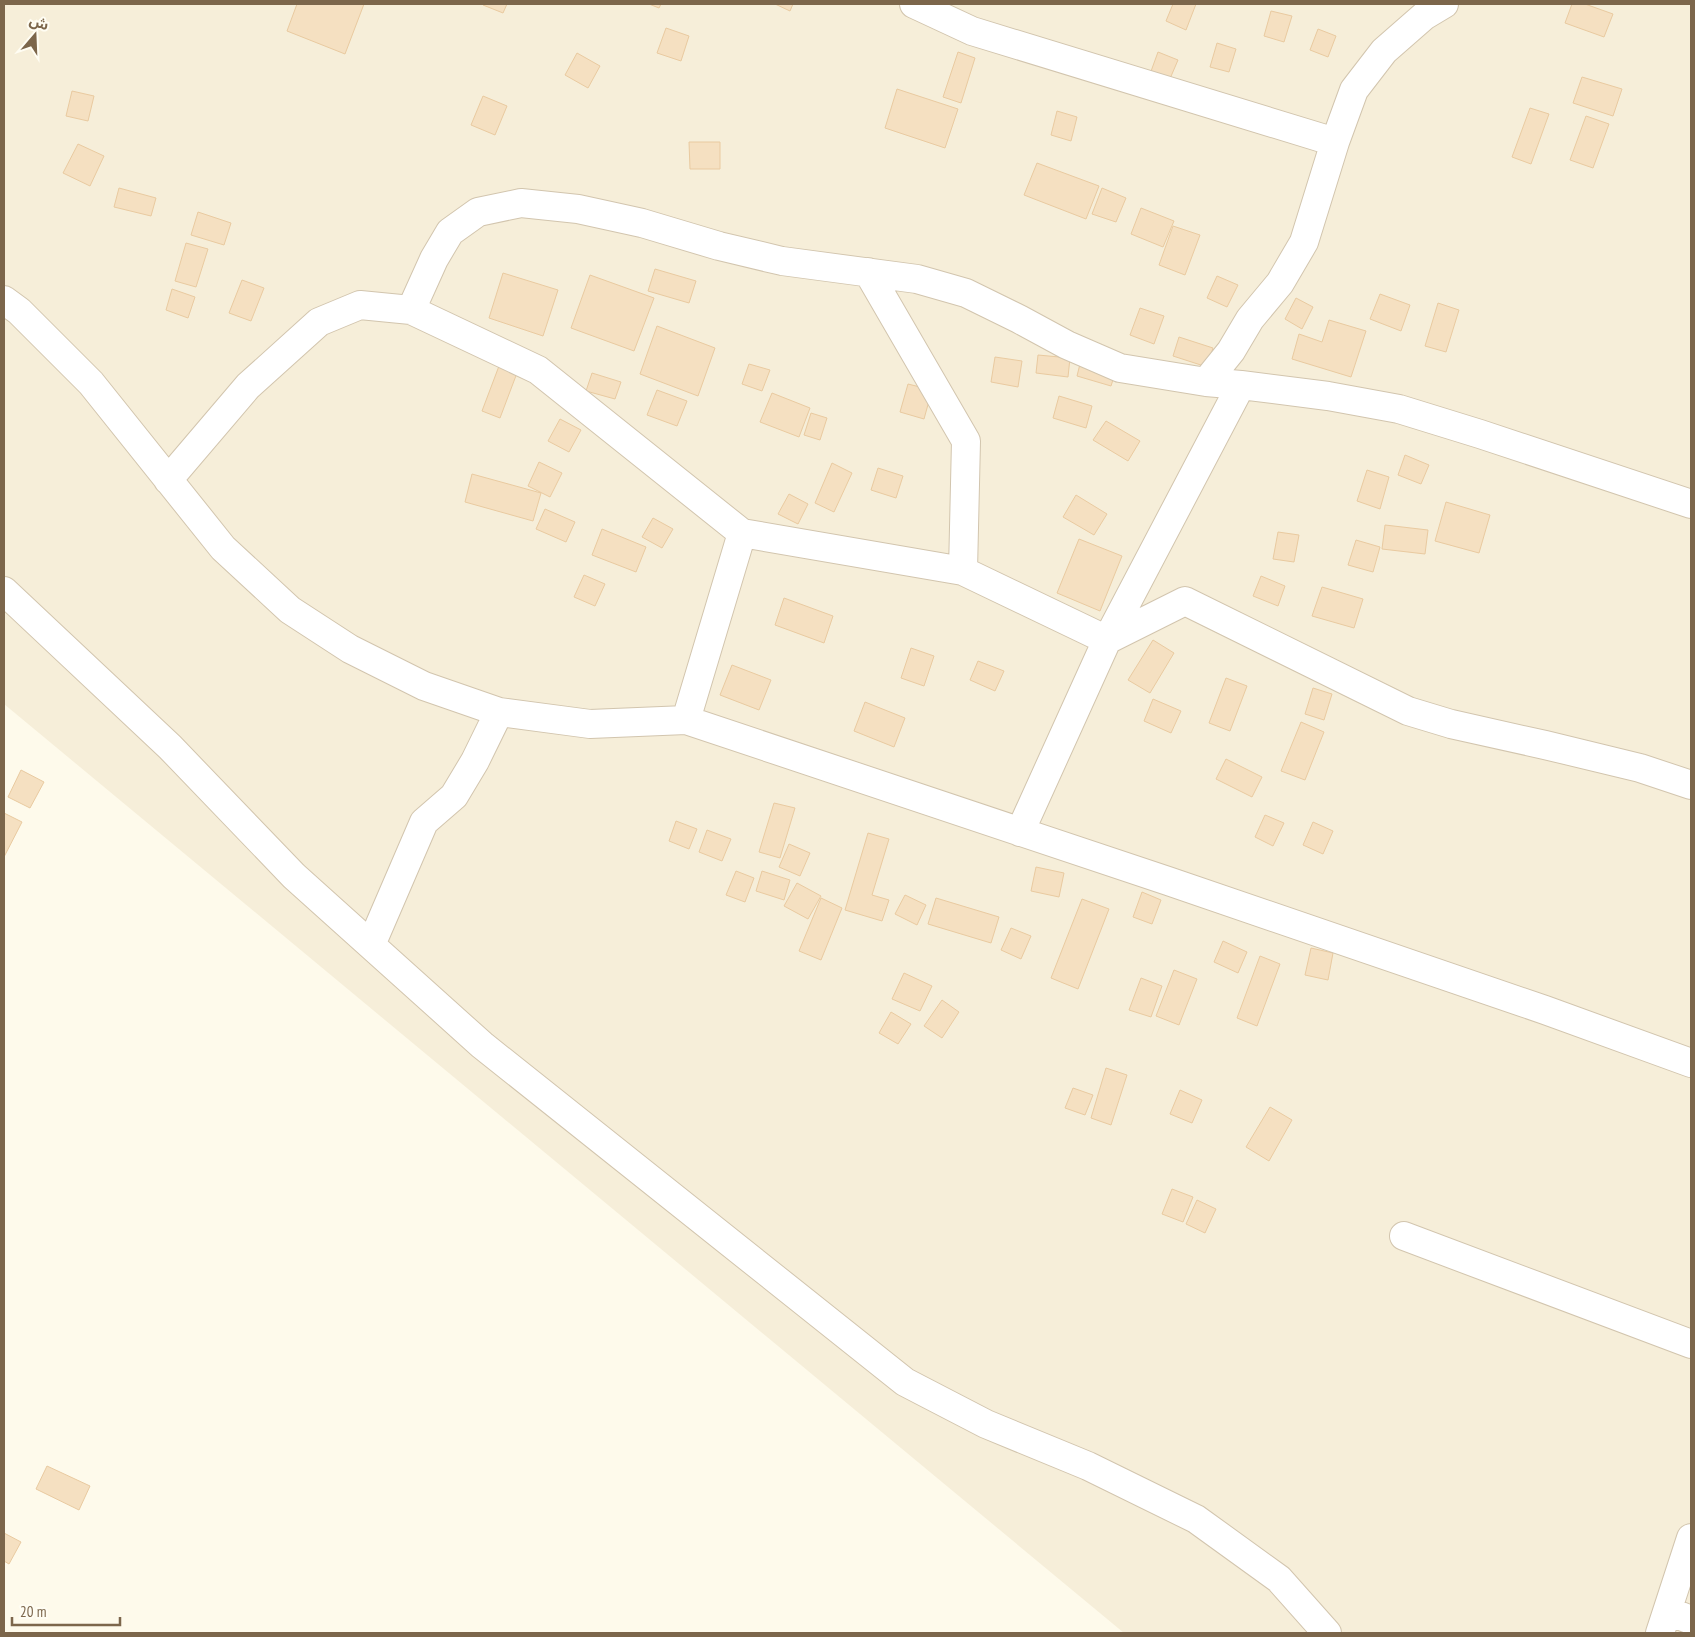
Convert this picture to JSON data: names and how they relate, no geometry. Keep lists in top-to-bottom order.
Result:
{
  "scale_bar": "20 m",
  "north": "top"
}
